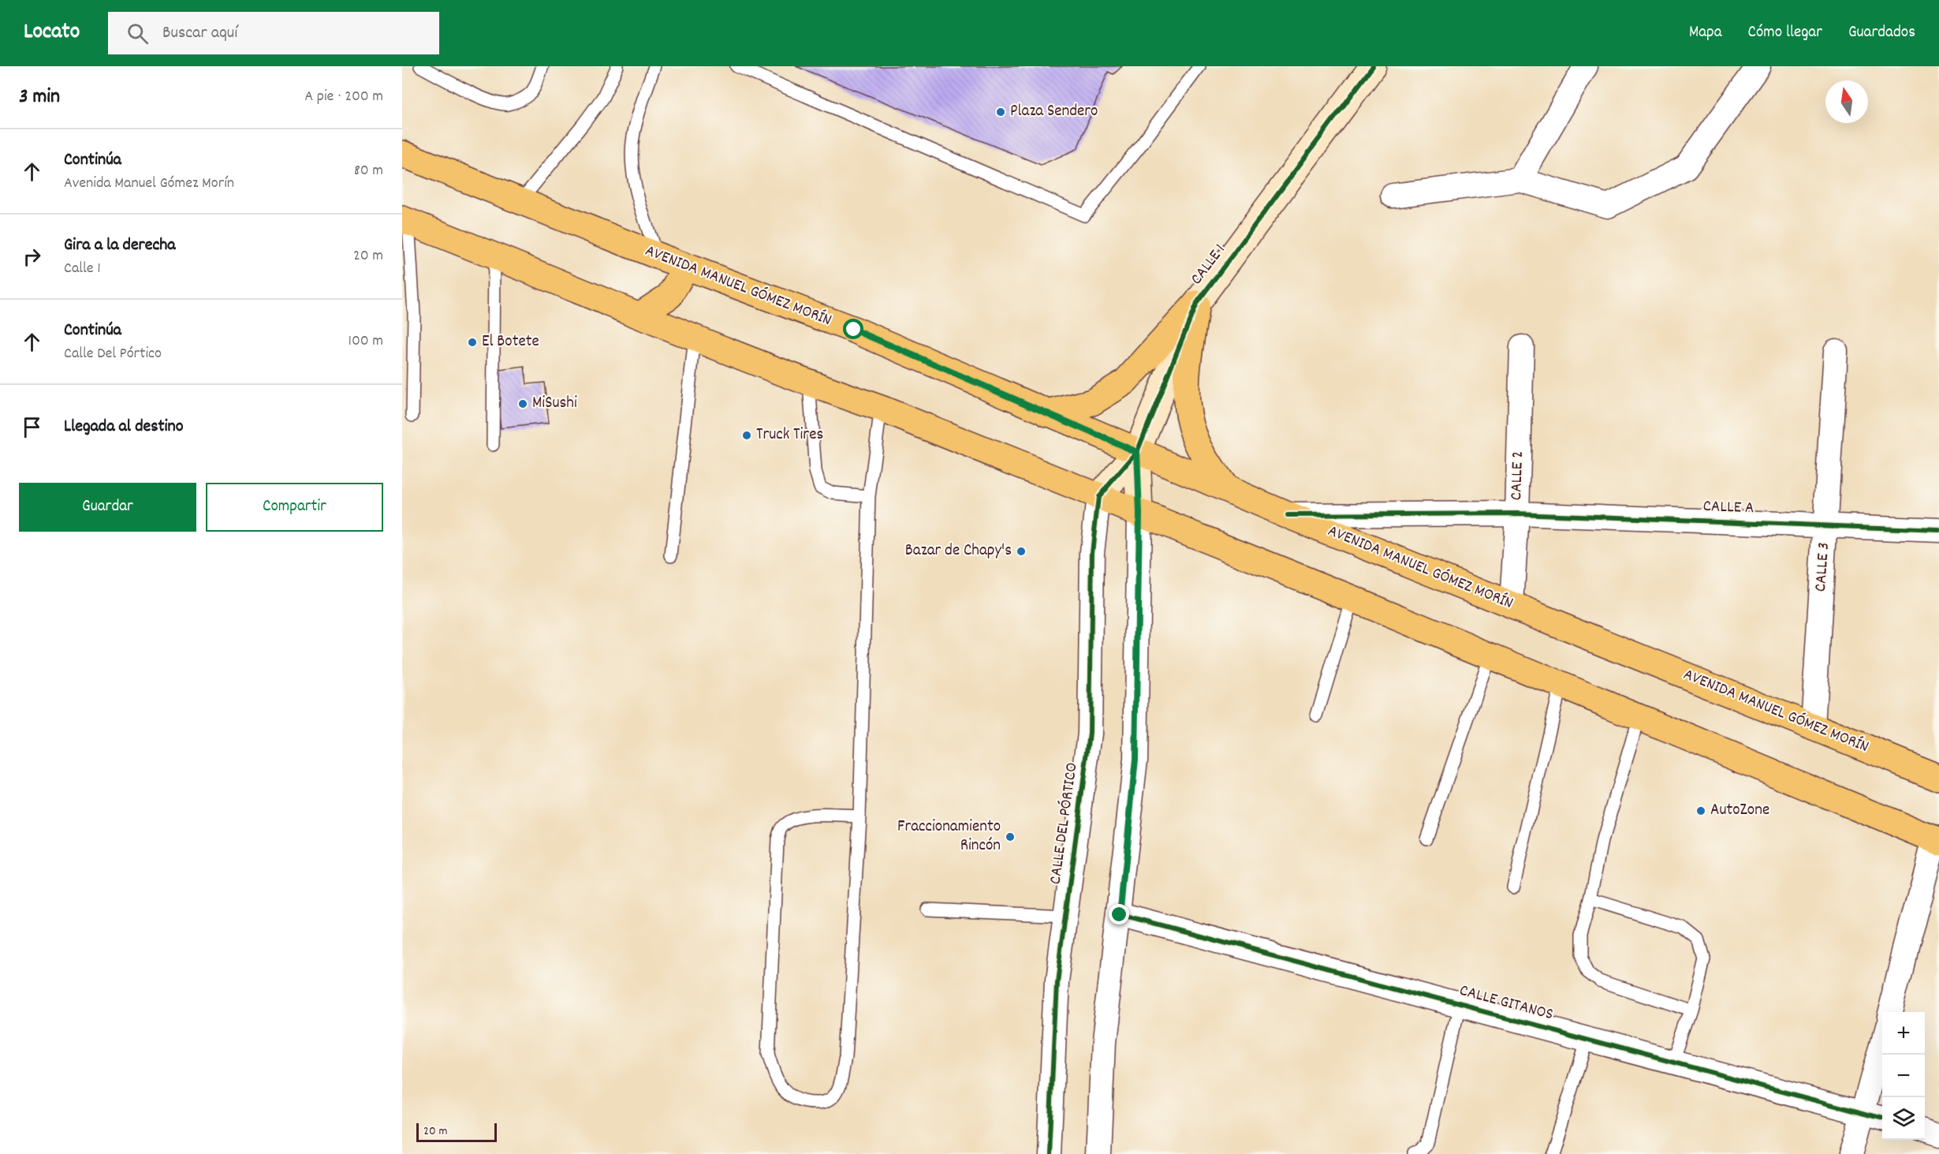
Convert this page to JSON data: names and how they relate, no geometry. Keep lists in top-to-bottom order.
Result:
{
  "streets": {
    "main road": ["AVENIDA MANUEL GÓMEZ MORÍN"],
    "street": [
      "CALLE 1",
      "CALLE 2",
      "CALLE A",
      "CALLE 3",
      "CALLE DEL PÓRTICO",
      "CALLE GITANOS"
    ]
  },
  "crossings": [
    ["CALLE 1", "AVENIDA MANUEL GÓMEZ MORÍN"],
    ["CALLE 1", "CALLE DEL PÓRTICO"],
    ["AVENIDA MANUEL GÓMEZ MORÍN", "CALLE 2"],
    ["AVENIDA MANUEL GÓMEZ MORÍN", "CALLE A"],
    ["AVENIDA MANUEL GÓMEZ MORÍN", "CALLE 3"],
    ["CALLE 2", "CALLE A"],
    ["CALLE A", "CALLE 3"]
  ],
  "places": [
    "Plaza Sendero",
    "El Botete",
    "MiSushi",
    "Truck Tires",
    "Bazar de Chapy's",
    "AutoZone",
    "Fraccionamiento Rincón"
  ],
  "scale_bar": "20 m",
  "north": "top",
  "page": {
    "header": "Locato",
    "search": "Buscar aquí",
    "nav": ["Mapa", "Cómo llegar", "Guardados"],
    "heading": ["3 min", "A pie · 200 m"],
    "list": [
      ["Continúa", "Avenida Manuel Gómez Morín", "80 m"],
      ["Gira a la derecha", "Calle 1", "20 m"],
      ["Continúa", "Calle Del Pórtico", "100 m"],
      "Llegada al destino"
    ],
    "buttons": ["Guardar", "Compartir"],
    "map_buttons": ["+", "−"],
    "scale": "20 m"
  }
}
